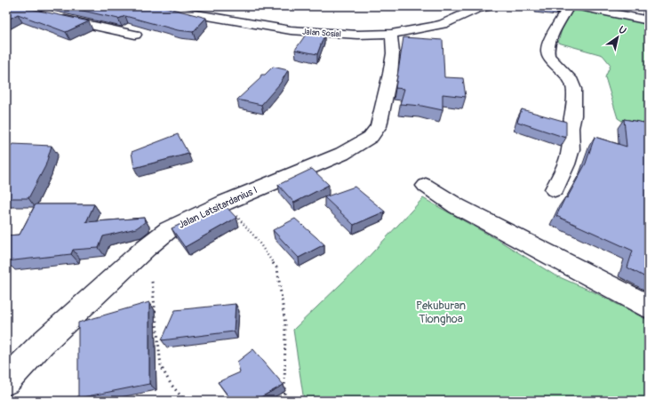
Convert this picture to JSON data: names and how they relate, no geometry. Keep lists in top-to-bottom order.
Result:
{
  "streets": {
    "street": ["Jalan Sosial", "Jalan Latsitardanius I"]
  },
  "crossings": [
    ["Jalan Sosial", "Jalan Latsitardanius I"]
  ],
  "parks": ["Pekuburan Tionghoa"],
  "north": "top right"
}
